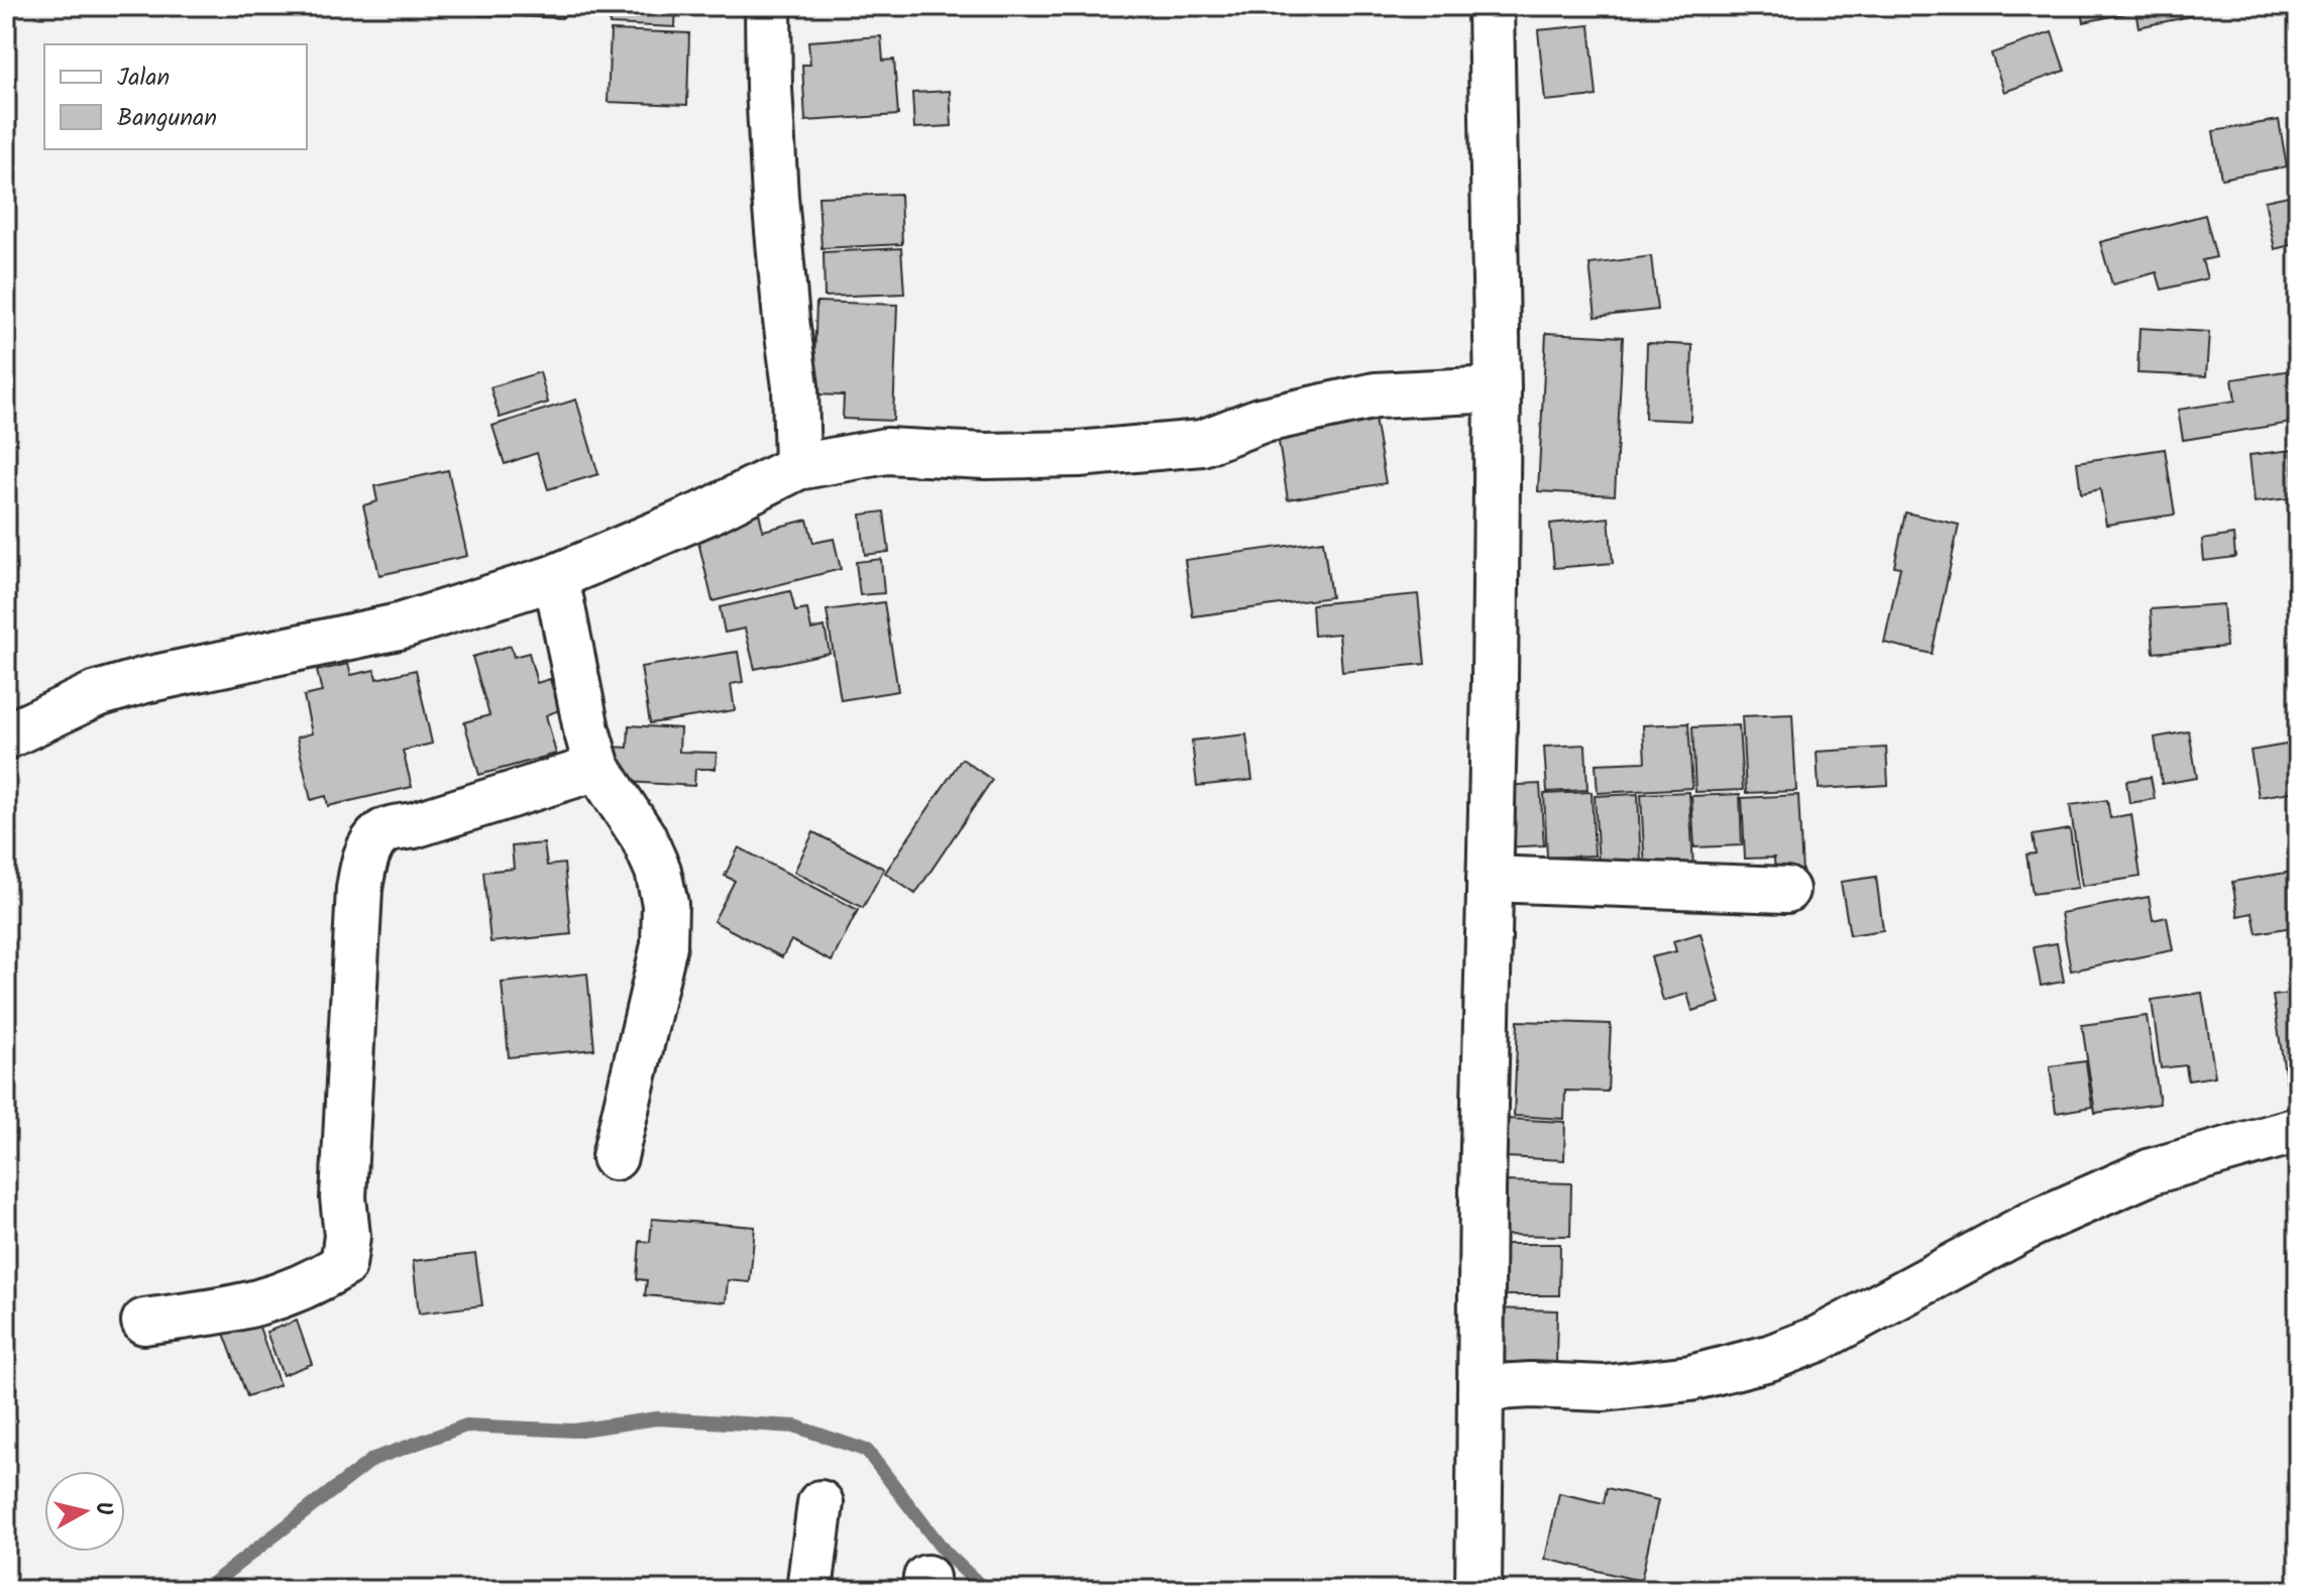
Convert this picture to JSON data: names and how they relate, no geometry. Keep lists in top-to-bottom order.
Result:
{
  "legend": ["Jalan", "Bangunan"],
  "north": "right"
}
